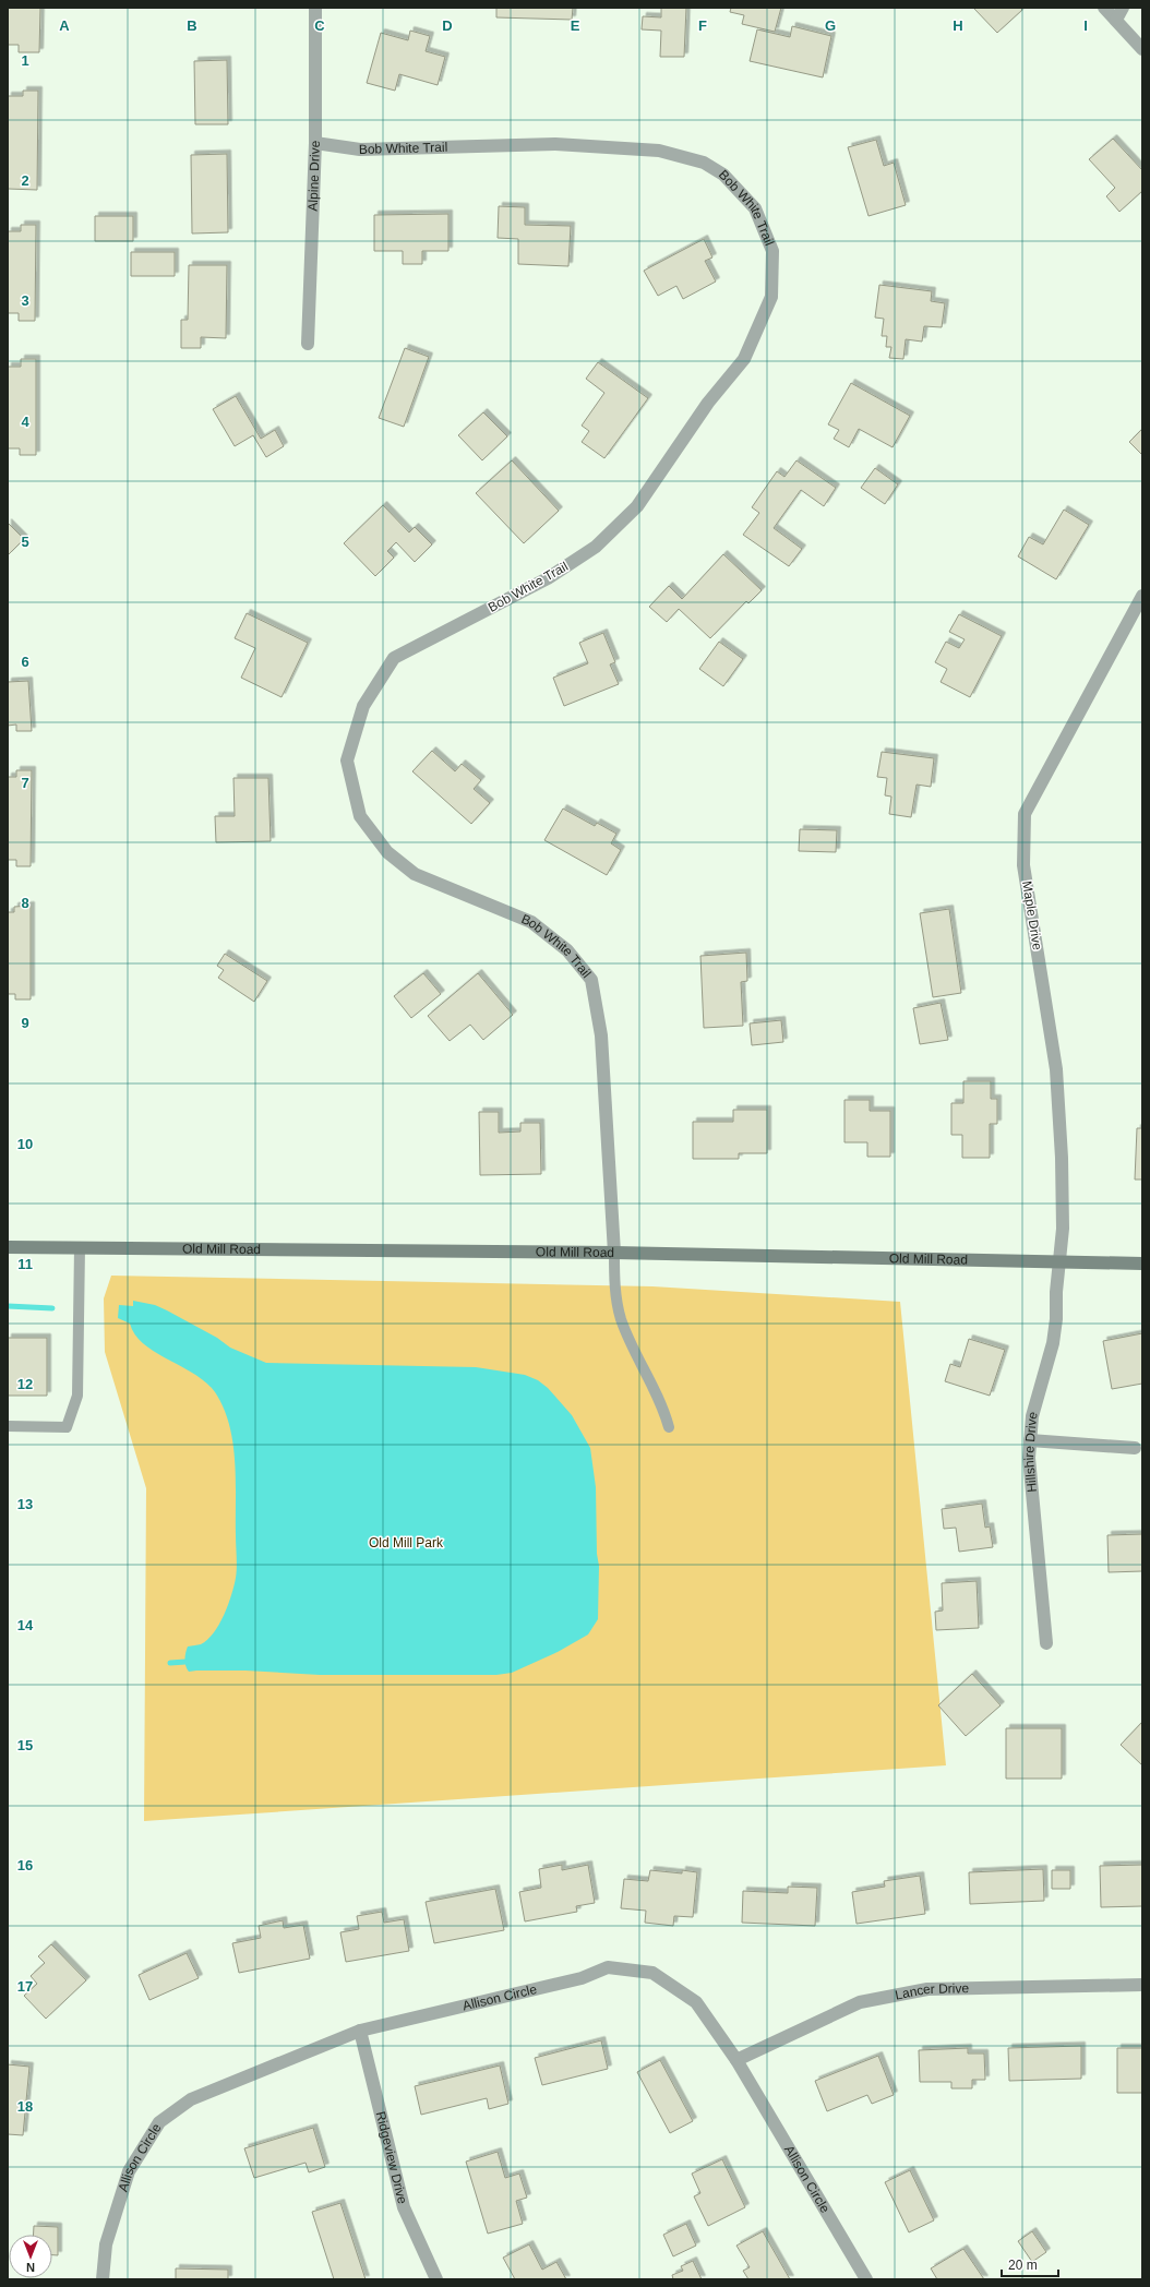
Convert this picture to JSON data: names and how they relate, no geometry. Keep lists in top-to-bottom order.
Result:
{
  "streets": {
    "street": [
      "Bob White Trail",
      "Alpine Drive",
      "Maple Drive",
      "Old Mill Road",
      "Hillshire Drive",
      "Lancer Drive",
      "Allison Circle",
      "Ridgeview Drive"
    ]
  },
  "crossings": [
    ["Bob White Trail", "Alpine Drive"],
    ["Bob White Trail", "Old Mill Road"],
    ["Maple Drive", "Old Mill Road"],
    ["Maple Drive", "Hillshire Drive"],
    ["Old Mill Road", "Hillshire Drive"],
    ["Lancer Drive", "Allison Circle"],
    ["Allison Circle", "Ridgeview Drive"]
  ],
  "parks": ["Old Mill Park"],
  "scale_bar": "20 m",
  "north": "bottom",
  "grid": {
    "columns": [
      "A",
      "B",
      "C",
      "D",
      "E",
      "F",
      "G",
      "H",
      "I"
    ],
    "rows": [
      "1",
      "2",
      "3",
      "4",
      "5",
      "6",
      "7",
      "8",
      "9",
      "10",
      "11",
      "12",
      "13",
      "14",
      "15",
      "16",
      "17",
      "18"
    ]
  }
}
